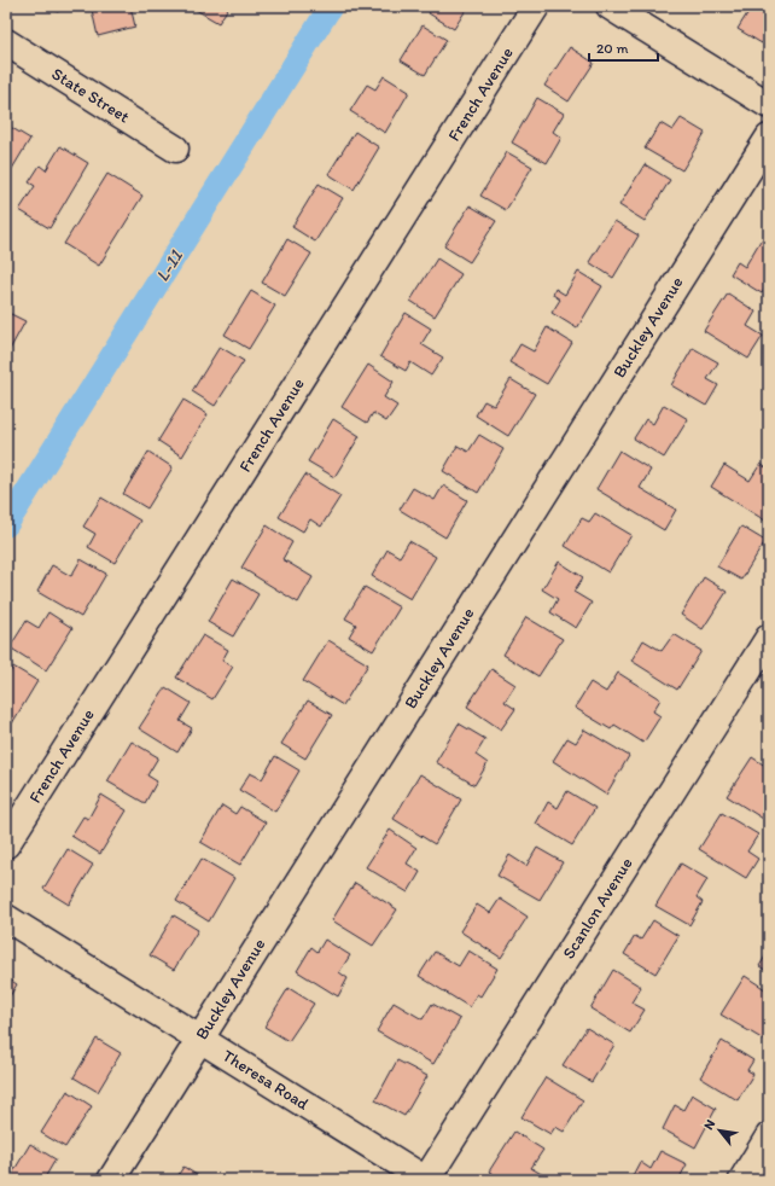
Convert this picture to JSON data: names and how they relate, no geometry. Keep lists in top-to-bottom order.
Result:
{
  "streets": {
    "street": [
      "French Avenue",
      "State Street",
      "Buckley Avenue",
      "Scanlon Avenue",
      "Theresa Road"
    ]
  },
  "crossings": [
    ["Buckley Avenue", "Theresa Road"],
    ["Scanlon Avenue", "Theresa Road"]
  ],
  "water": ["L-11"],
  "scale_bar": "20 m",
  "north": "top left"
}
